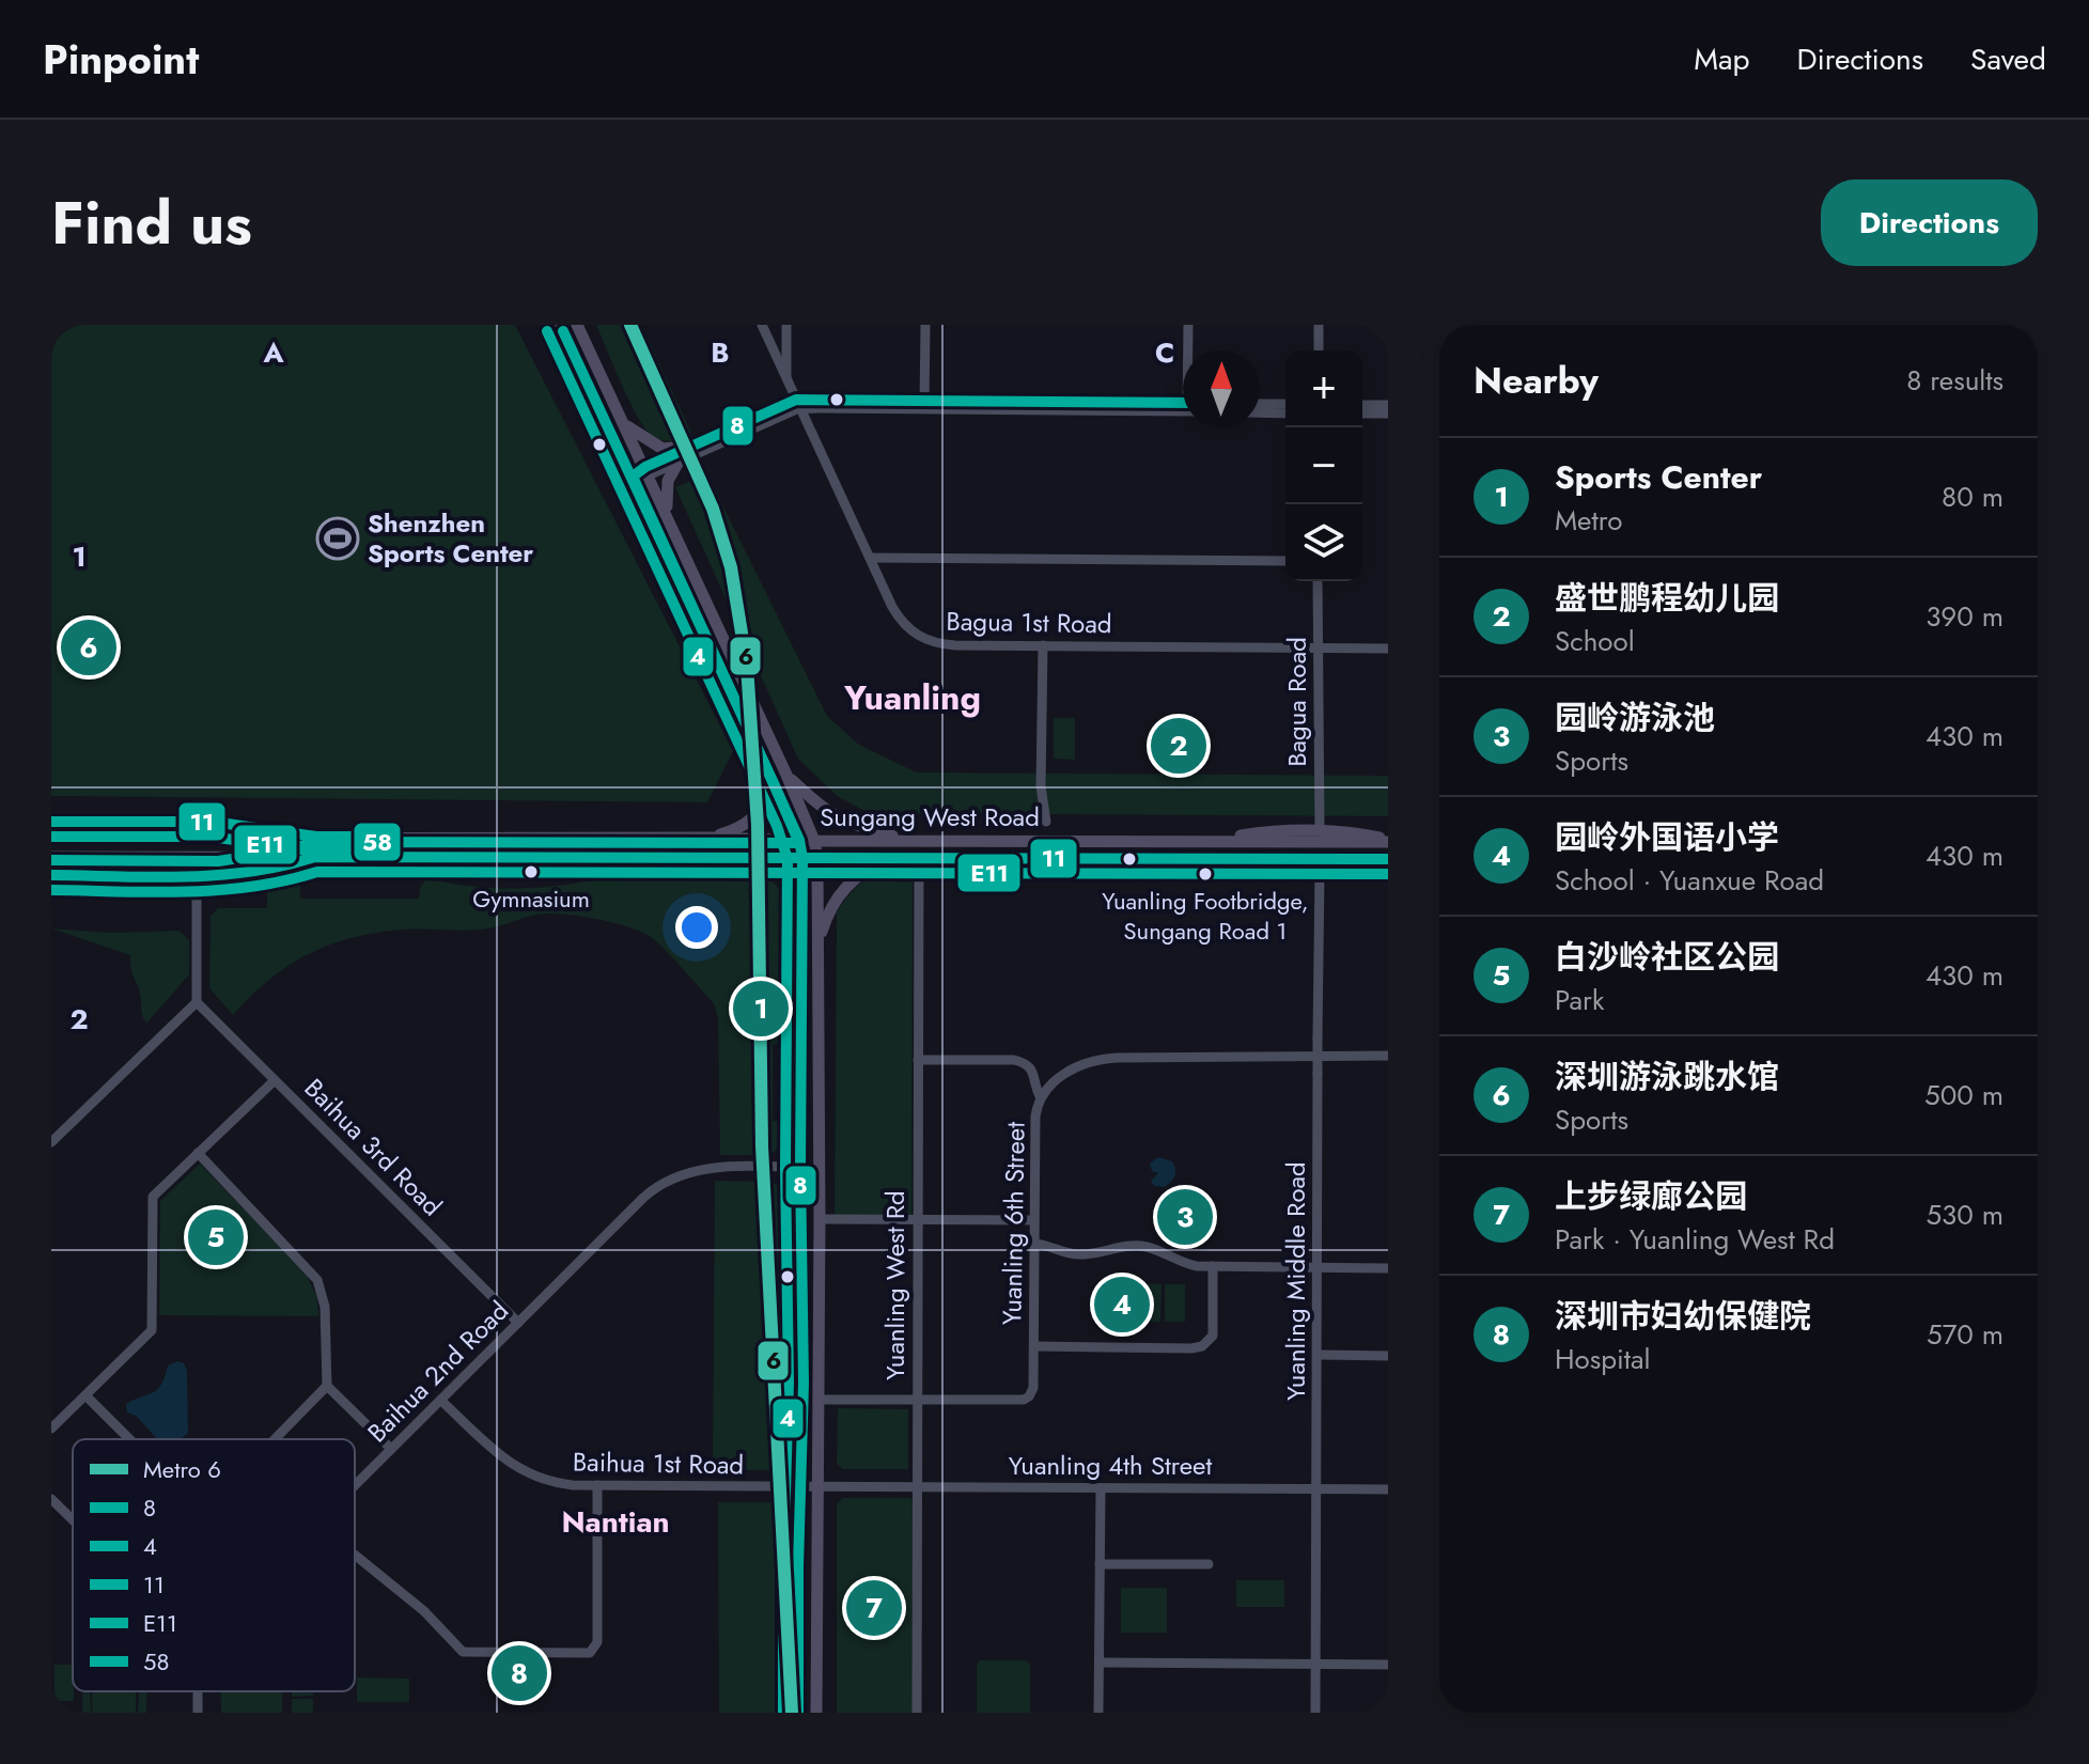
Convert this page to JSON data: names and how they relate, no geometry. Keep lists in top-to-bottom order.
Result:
{
  "streets": {
    "main road": ["Sungang West Road"],
    "street": [
      "Bagua 1st Road",
      "Bagua Road",
      "Baihua 3rd Road",
      "Yuanling 6th Street",
      "Yuanling Middle Road",
      "Yuanling West Rd",
      "Baihua 2nd Road",
      "Baihua 1st Road",
      "Yuanling 4th Street"
    ]
  },
  "crossings": [
    ["Bagua 1st Road", "Bagua Road"],
    ["Sungang West Road", "Yuanling West Rd"],
    ["Baihua 3rd Road", "Baihua 2nd Road"],
    ["Yuanling 6th Street", "Yuanling West Rd"],
    ["Yuanling Middle Road", "Yuanling 4th Street"],
    ["Yuanling West Rd", "Yuanling 4th Street"],
    ["Baihua 2nd Road", "Baihua 1st Road"],
    ["Baihua 1st Road", "Yuanling 4th Street"]
  ],
  "districts": ["Yuanling", "Nantian"],
  "places": {
    "sports": ["Shenzhen Sports Center"],
    "other": ["Gymnasium", "Yuanling Footbridge, Sungang Road 1"]
  },
  "lines": [
    "metro line 6",
    "transit line 4",
    "transit line 58",
    "transit line 8",
    "transit line 11",
    "transit line E11"
  ],
  "legend": [
    "Metro 6",
    "8",
    "4",
    "11",
    "E11",
    "58"
  ],
  "north": "top",
  "page": {
    "header": "Pinpoint",
    "nav": ["Map", "Directions", "Saved"],
    "title": "Find us",
    "buttons": "Directions",
    "heading": ["Nearby", "8 results"],
    "map_buttons": ["+", "−"],
    "list": [
      {
        "mark": "1",
        "name": "Sports Center",
        "note": "Metro",
        "value": "80 m"
      },
      {
        "mark": "2",
        "name": "盛世鹏程幼儿园",
        "note": "School",
        "value": "390 m"
      },
      {
        "mark": "3",
        "name": "园岭游泳池",
        "note": "Sports",
        "value": "430 m"
      },
      {
        "mark": "4",
        "name": "园岭外国语小学",
        "note": "School · Yuanxue Road",
        "value": "430 m"
      },
      {
        "mark": "5",
        "name": "白沙岭社区公园",
        "note": "Park",
        "value": "430 m"
      },
      {
        "mark": "6",
        "name": "深圳游泳跳水馆",
        "note": "Sports",
        "value": "500 m"
      },
      {
        "mark": "7",
        "name": "上步绿廊公园",
        "note": "Park · Yuanling West Rd",
        "value": "530 m"
      },
      {
        "mark": "8",
        "name": "深圳市妇幼保健院",
        "note": "Hospital",
        "value": "570 m"
      }
    ],
    "pins": [
      "6",
      "2",
      "1",
      "3",
      "5",
      "4",
      "7",
      "8"
    ]
  },
  "grid": {
    "columns": ["A", "B", "C"],
    "rows": ["1", "2"]
  }
}
